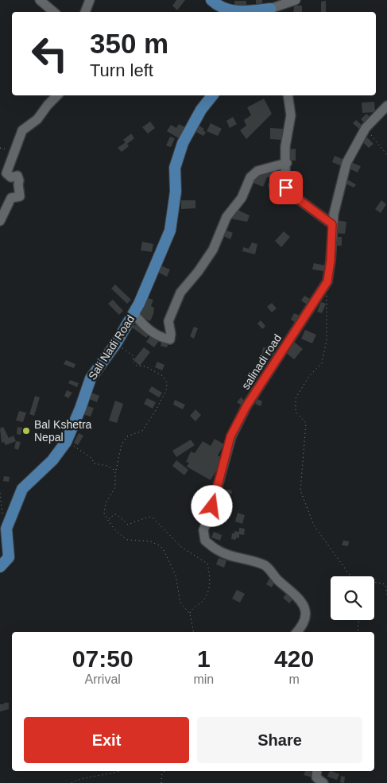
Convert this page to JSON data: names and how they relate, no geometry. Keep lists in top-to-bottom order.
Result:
{
  "streets": {
    "main road": ["Sali Nadi Road"],
    "street": ["salinadi road"]
  },
  "places": ["Bal Kshetra Nepal"],
  "page": {
    "turn": ["350 m", "Turn left"],
    "eta": [
      "07:50",
      "Arrival",
      "1",
      "min",
      "420",
      "m"
    ],
    "buttons": ["Exit", "Share"]
  }
}
